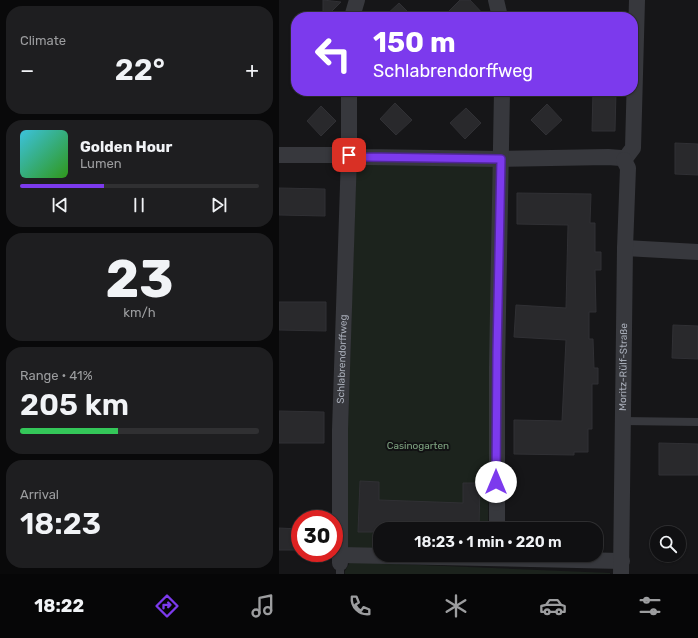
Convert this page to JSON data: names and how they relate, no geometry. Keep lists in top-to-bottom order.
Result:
{
  "streets": {
    "street": ["Schlabrendorffweg", "Moritz-Rülf-Straße"]
  },
  "parks": ["Casinogarten"],
  "page": {
    "tile": [
      "Climate",
      ["23", "km/h"],
      ["Range · 41%", "205 km"],
      ["Arrival", "18:23"]
    ],
    "turn": ["150 m", "Schlabrendorffweg"],
    "heat": ["−", "22°", "+"],
    "song": ["Golden Hour", "Lumen"],
    "limit": "30",
    "trip": "18:23 · 1 min · 220 m",
    "tabs": "18:22"
  }
}
